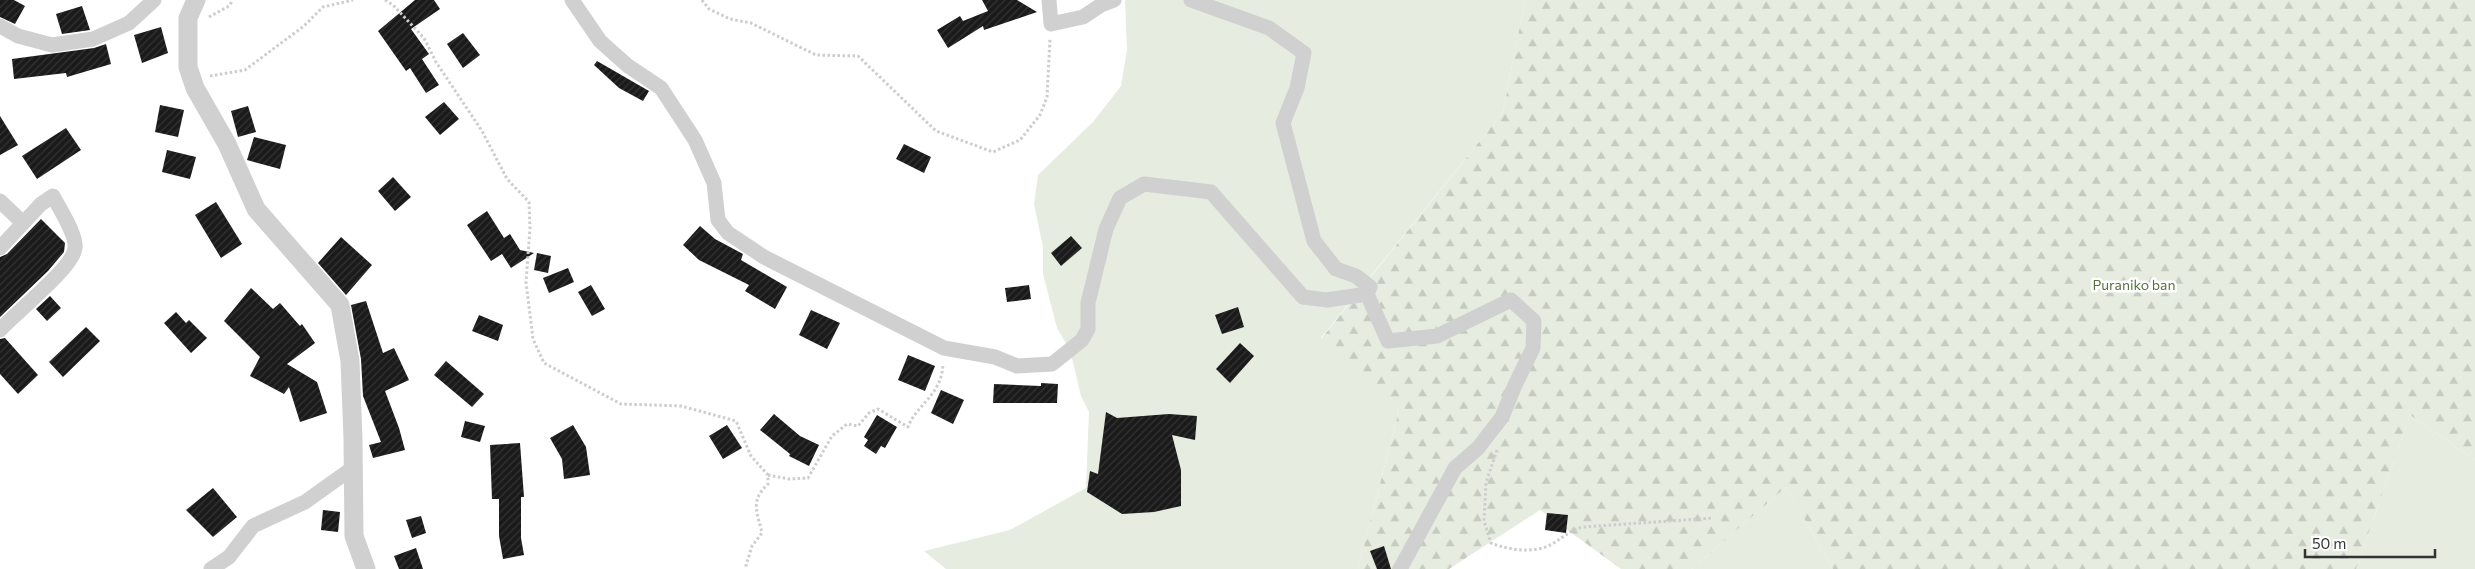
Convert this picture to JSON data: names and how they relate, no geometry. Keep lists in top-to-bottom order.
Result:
{
  "parks": ["Puraniko ban"],
  "scale_bar": "50 m"
}
